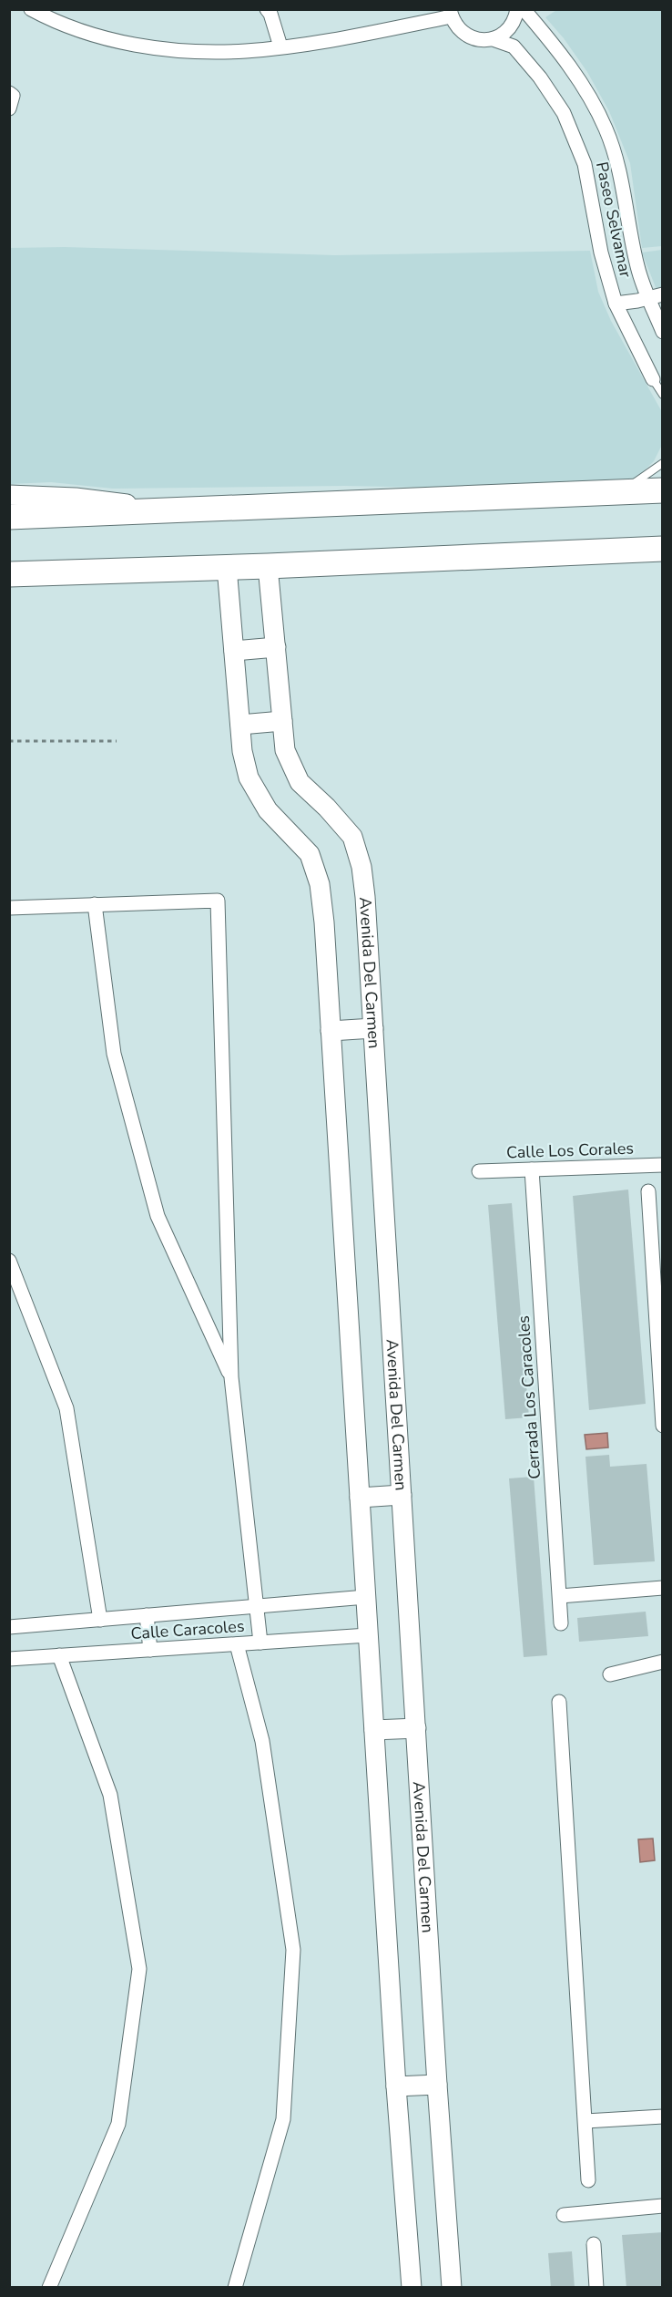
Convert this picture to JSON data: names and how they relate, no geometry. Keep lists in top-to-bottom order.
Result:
{
  "streets": {
    "main road": ["Avenida Del Carmen"],
    "street": [
      "Paseo Selvamar",
      "Calle Los Corales",
      "Cerrada Los Caracoles",
      "Calle Caracoles"
    ]
  },
  "crossings": [
    ["Calle Los Corales", "Cerrada Los Caracoles"]
  ]
}
